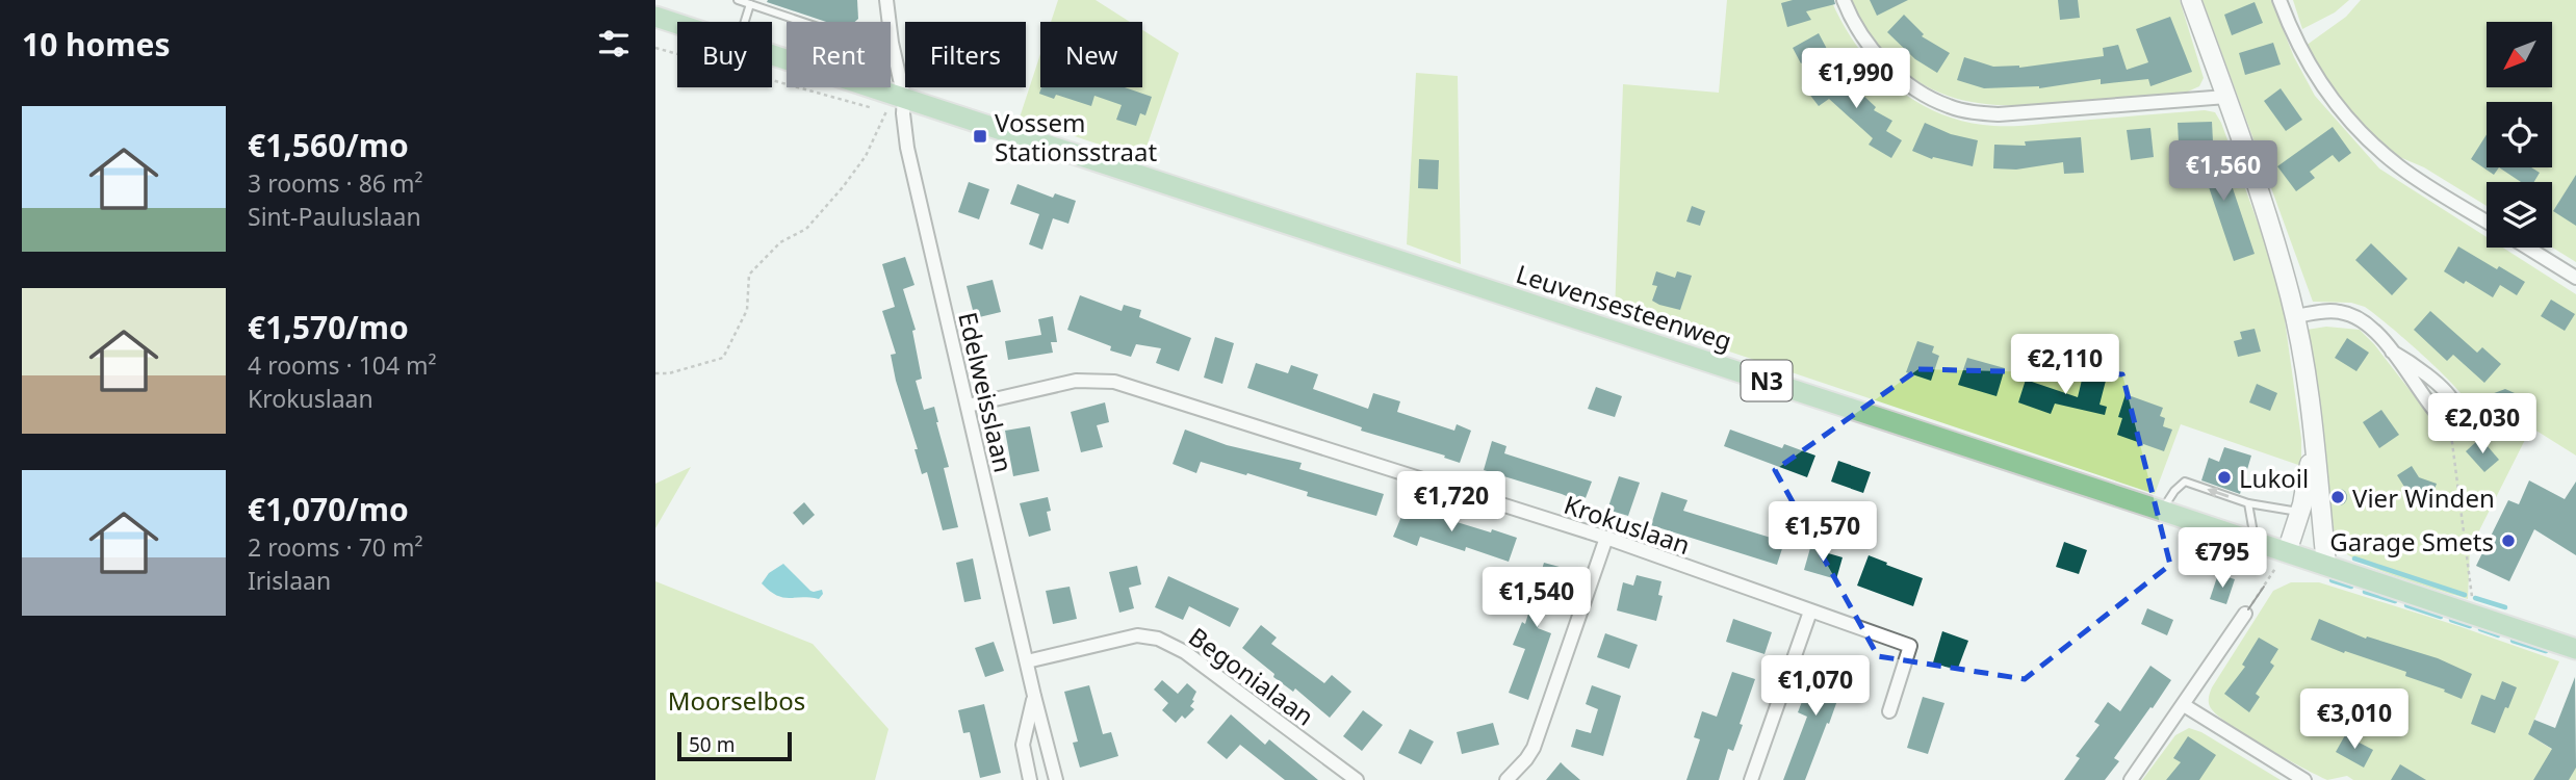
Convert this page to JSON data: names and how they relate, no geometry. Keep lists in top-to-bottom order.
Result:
{
  "streets": {
    "main road": ["Leuvensesteenweg", "N3"],
    "street": ["Edelweisslaan", "Krokuslaan", "Begonialaan"]
  },
  "crossings": [
    ["Leuvensesteenweg", "Edelweisslaan"],
    ["Edelweisslaan", "Krokuslaan"],
    ["Edelweisslaan", "Begonialaan"]
  ],
  "parks": ["Moorselbos"],
  "places": {
    "transit": ["Vossem Stationsstraat"],
    "other": ["Lukoil", "Vier Winden", "Garage Smets"]
  },
  "scale_bar": "50 m",
  "north": "bottom left",
  "page": {
    "heading": "10 homes",
    "chip": [
      "Buy",
      "Rent",
      "Filters",
      "New"
    ],
    "price": [
      "€1,990",
      "€1,560",
      "€2,110",
      "€2,030",
      "€1,720",
      "€1,570",
      "€795",
      "€1,540",
      "€1,070",
      "€3,010"
    ],
    "list": [
      {
        "name": "€1,560/mo",
        "note": "3 rooms · 86 m² · Sint-Pauluslaan"
      },
      {
        "name": "€1,570/mo",
        "note": "4 rooms · 104 m² · Krokuslaan"
      },
      {
        "name": "€1,070/mo",
        "note": "2 rooms · 70 m² · Irislaan"
      }
    ],
    "scale": "50 m"
  }
}
